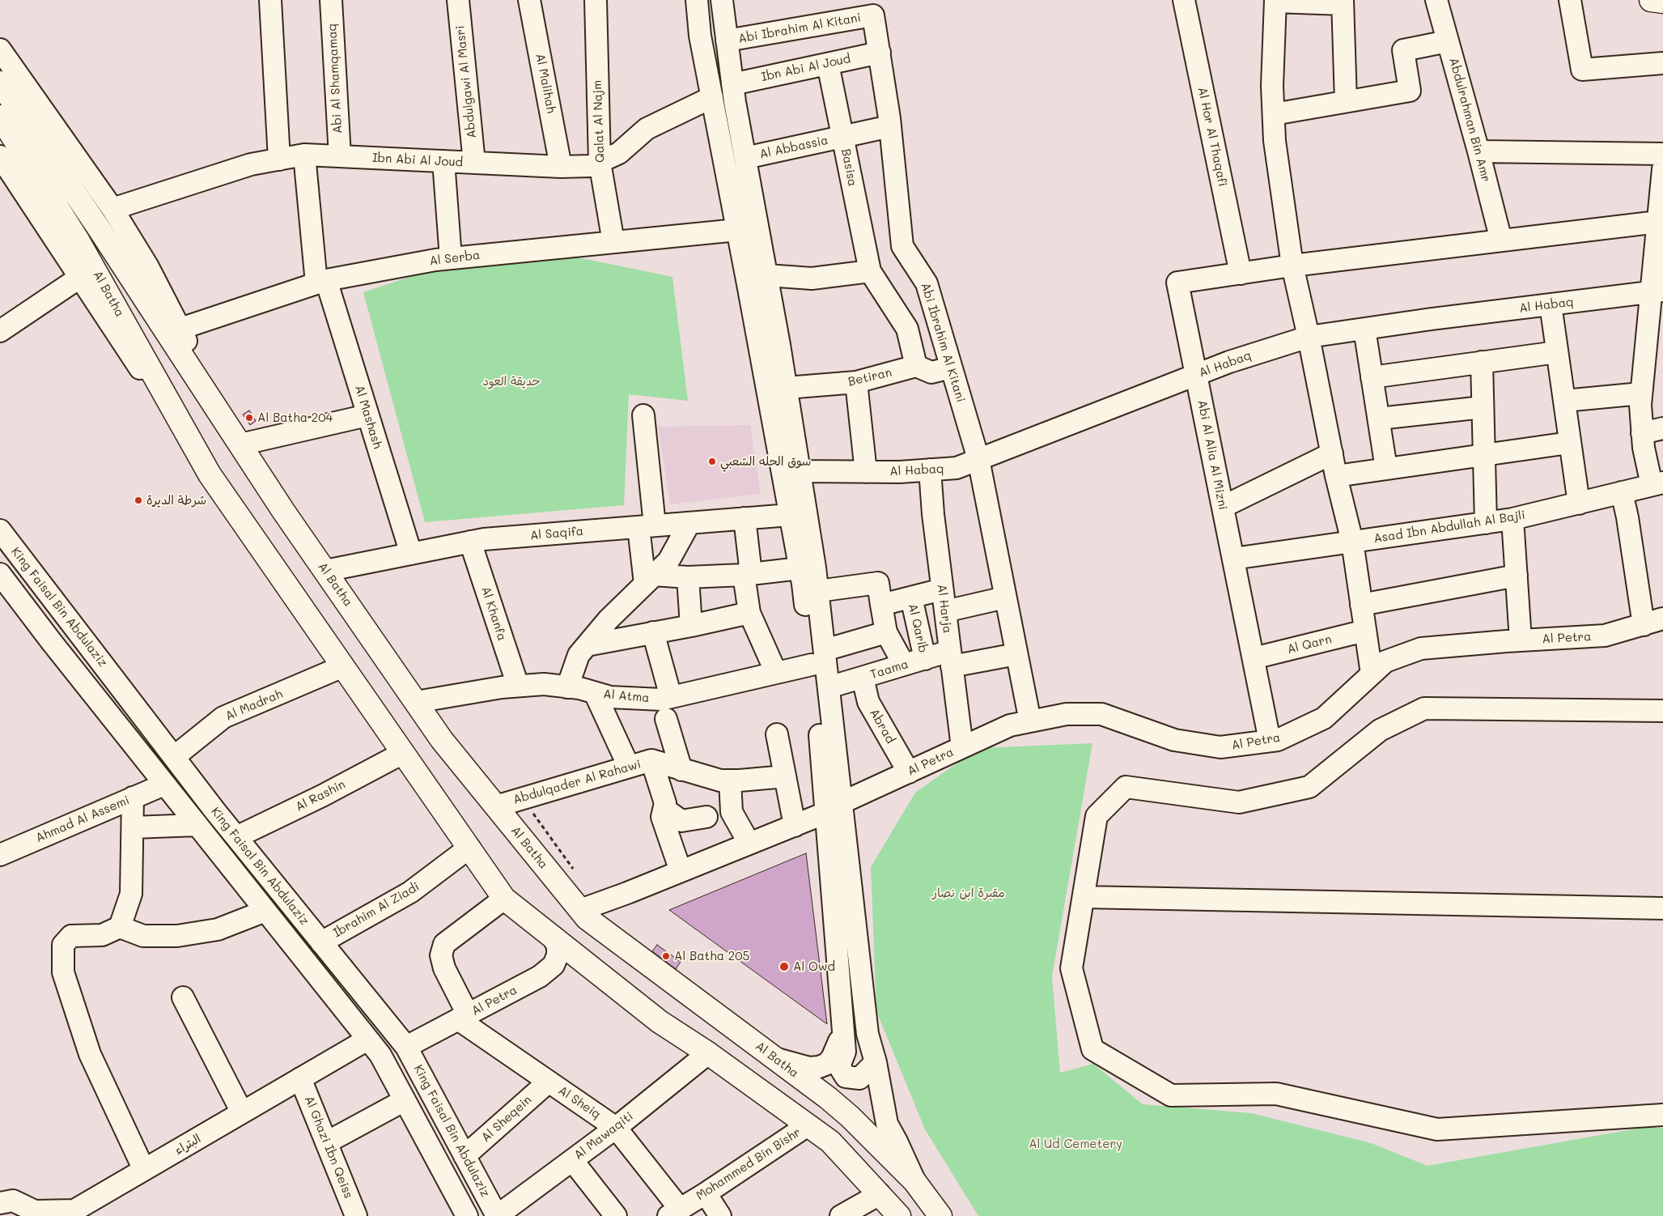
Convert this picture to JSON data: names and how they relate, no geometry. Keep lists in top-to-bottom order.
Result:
{
  "streets": {
    "main road": ["Al Batha"],
    "street": [
      "Abi Ibrahim Al Kitani",
      "Ibn Abi Al Joud",
      "Abi Al Shamqamaq",
      "Abdulgawi Al Masri",
      "Al Malihah",
      "Abdulrahman Bin Amr",
      "Qalat Al Najm",
      "Al Hor Al Thaqafi",
      "Al Abbassia",
      "Basisa",
      "Al Serba",
      "Al Habaq",
      "Betiran",
      "Al Mashash",
      "Abi Al Alia Al Mizni",
      "Asad Ibn Abdullah Al Bajli",
      "Al Saqifa",
      "King Faisal Bin Abdulaziz",
      "Al Harja",
      "Al Khanfa",
      "Al Qarib",
      "Al Petra",
      "Al Qarn",
      "Taama",
      "Al Atma",
      "Al Madrah",
      "Abrad",
      "Abdulqader Al Rahawi",
      "Al Rashin",
      "Ahmad Al Assemi",
      "Ibrahim Al Ziadi",
      "Al Sheiq",
      "Al Sheqein",
      "Al Mawaqiti",
      "البتراء",
      "Al Ghazi Ibn Qeiss",
      "Mohammed Bin Bishr"
    ]
  },
  "crossings": [
    ["Abi Ibrahim Al Kitani", "Ibn Abi Al Joud"],
    ["Abi Ibrahim Al Kitani", "Al Abbassia"],
    ["Abi Ibrahim Al Kitani", "Al Habaq"],
    ["Abi Ibrahim Al Kitani", "Al Petra"],
    ["Abi Ibrahim Al Kitani", "Taama"],
    ["Ibn Abi Al Joud", "Abi Al Shamqamaq"],
    ["Ibn Abi Al Joud", "Abdulgawi Al Masri"],
    ["Ibn Abi Al Joud", "Al Malihah"],
    ["Ibn Abi Al Joud", "Qalat Al Najm"],
    ["Ibn Abi Al Joud", "Basisa"],
    ["Ibn Abi Al Joud", "Al Batha"],
    ["Ibn Abi Al Joud", "Al Mashash"],
    ["Abdulrahman Bin Amr", "Abi Al Alia Al Mizni"],
    ["Qalat Al Najm", "Al Serba"],
    ["Al Hor Al Thaqafi", "Abi Al Alia Al Mizni"],
    ["Al Abbassia", "Basisa"],
    ["Basisa", "Betiran"],
    ["Al Serba", "Al Batha"],
    ["Al Serba", "Al Mashash"],
    ["Al Batha", "Al Saqifa"],
    ["Al Batha", "Al Petra"],
    ["Al Batha", "Al Atma"],
    ["Al Batha", "Al Madrah"],
    ["Al Batha", "Abdulqader Al Rahawi"],
    ["Al Batha", "Al Rashin"],
    ["Al Batha", "Ibrahim Al Ziadi"],
    ["Al Batha", "Al Mawaqiti"],
    ["Al Batha", "Mohammed Bin Bishr"],
    ["Al Habaq", "Abi Al Alia Al Mizni"],
    ["Al Habaq", "Al Harja"],
    ["Al Mashash", "Al Saqifa"],
    ["Abi Al Alia Al Mizni", "Asad Ibn Abdullah Al Bajli"],
    ["Abi Al Alia Al Mizni", "Al Petra"],
    ["Abi Al Alia Al Mizni", "Al Qarn"],
    ["Al Saqifa", "Al Khanfa"],
    ["King Faisal Bin Abdulaziz", "Al Petra"],
    ["King Faisal Bin Abdulaziz", "Al Madrah"],
    ["King Faisal Bin Abdulaziz", "Al Rashin"],
    ["King Faisal Bin Abdulaziz", "Ahmad Al Assemi"],
    ["King Faisal Bin Abdulaziz", "Ibrahim Al Ziadi"],
    ["King Faisal Bin Abdulaziz", "Al Sheqein"],
    ["King Faisal Bin Abdulaziz", "Al Mawaqiti"],
    ["King Faisal Bin Abdulaziz", "البتراء"],
    ["Al Harja", "Al Petra"],
    ["Al Harja", "Taama"],
    ["Al Khanfa", "Al Atma"],
    ["Al Qarib", "Taama"],
    ["Al Petra", "Abrad"],
    ["Al Petra", "Al Sheiq"],
    ["Taama", "Abrad"],
    ["Al Sheiq", "Al Sheqein"],
    ["Al Sheiq", "Al Mawaqiti"],
    ["Al Sheiq", "Mohammed Bin Bishr"],
    ["البتراء", "Al Ghazi Ibn Qeiss"]
  ],
  "parks": ["حديقة العود", "مقبرة ابن نصار", "Al Ud Cemetery"],
  "places": [
    "Al Batha 204",
    "سوق الحله الشعبي",
    "شرطة الديرة",
    "Al Batha 205",
    "Al Owd"
  ]
}
